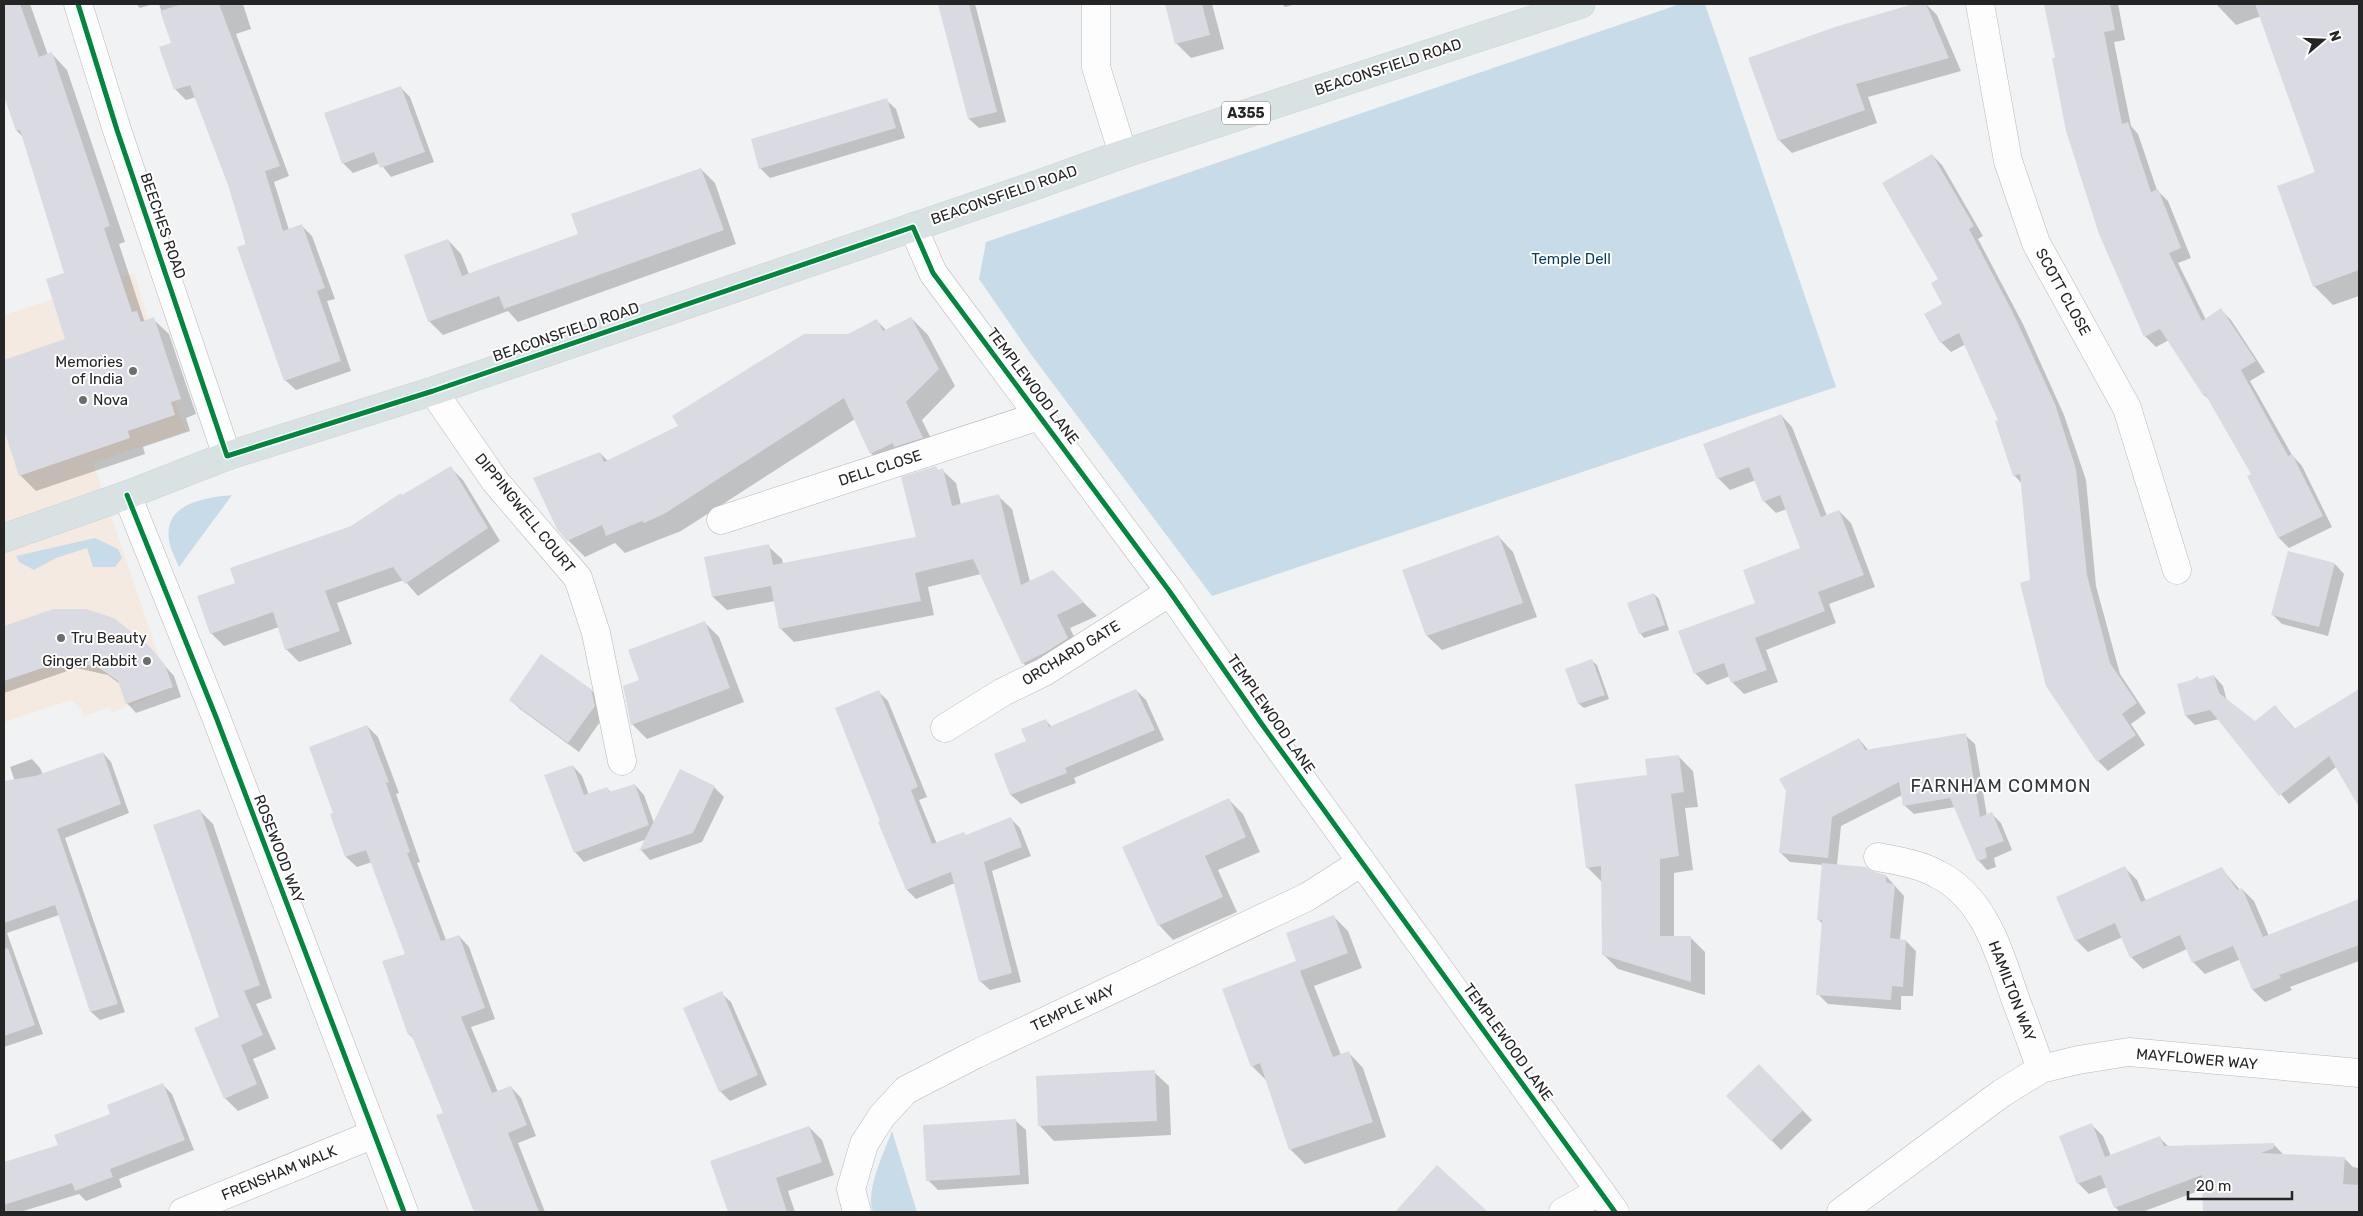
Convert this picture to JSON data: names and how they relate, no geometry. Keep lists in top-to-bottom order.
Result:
{
  "streets": {
    "main road": ["BEACONSFIELD ROAD", "A355"],
    "street": [
      "BEECHES ROAD",
      "SCOTT CLOSE",
      "TEMPLEWOOD LANE",
      "DELL CLOSE",
      "DIPPINGWELL COURT",
      "ORCHARD GATE",
      "ROSEWOOD WAY",
      "HAMILTON WAY",
      "TEMPLE WAY",
      "MAYFLOWER WAY",
      "FRENSHAM WALK"
    ]
  },
  "crossings": [
    ["BEACONSFIELD ROAD", "BEECHES ROAD"],
    ["BEACONSFIELD ROAD", "TEMPLEWOOD LANE"],
    ["BEACONSFIELD ROAD", "DIPPINGWELL COURT"],
    ["BEACONSFIELD ROAD", "ROSEWOOD WAY"],
    ["TEMPLEWOOD LANE", "DELL CLOSE"],
    ["TEMPLEWOOD LANE", "ORCHARD GATE"],
    ["TEMPLEWOOD LANE", "TEMPLE WAY"],
    ["ROSEWOOD WAY", "FRENSHAM WALK"],
    ["HAMILTON WAY", "MAYFLOWER WAY"]
  ],
  "districts": ["FARNHAM COMMON"],
  "parks": ["Temple Dell"],
  "places": [
    "Memories of India",
    "Nova",
    "Tru Beauty",
    "Ginger Rabbit"
  ],
  "scale_bar": "20 m",
  "north": "right"
}
